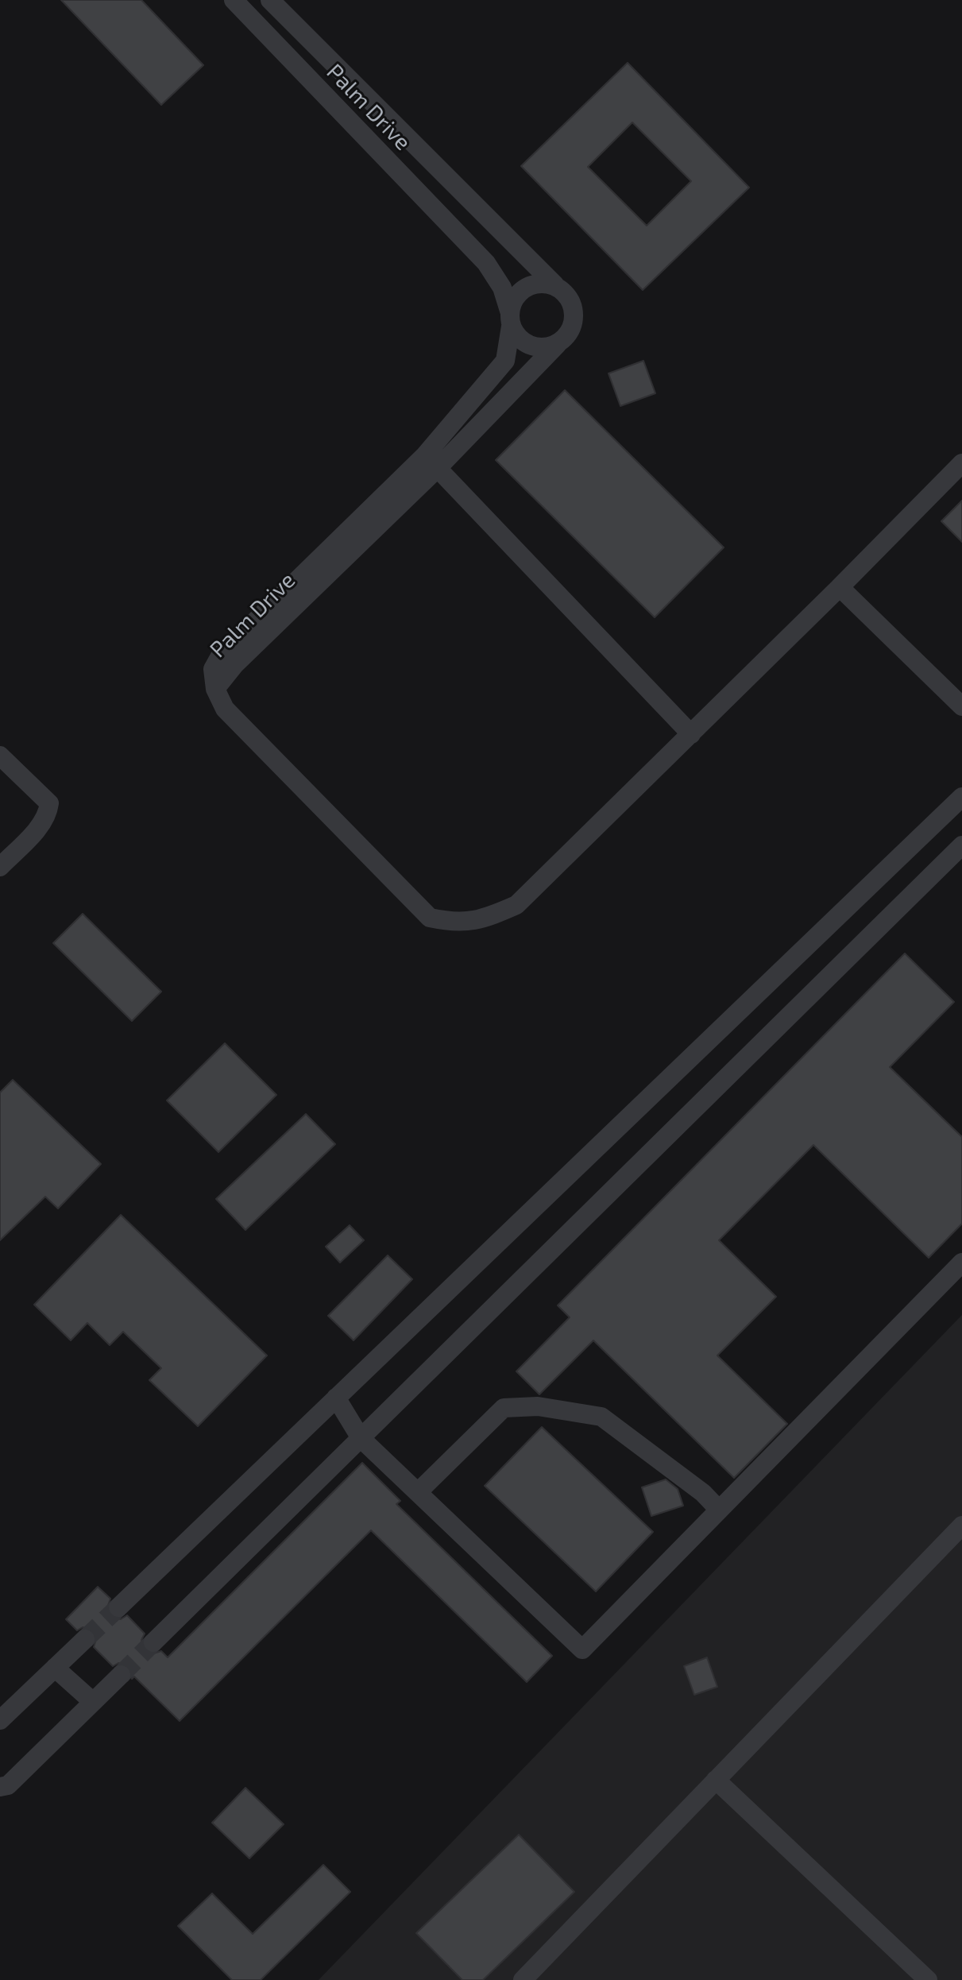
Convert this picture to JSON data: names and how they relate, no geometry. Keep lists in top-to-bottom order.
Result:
{
  "streets": {
    "street": ["Palm Drive"]
  }
}
